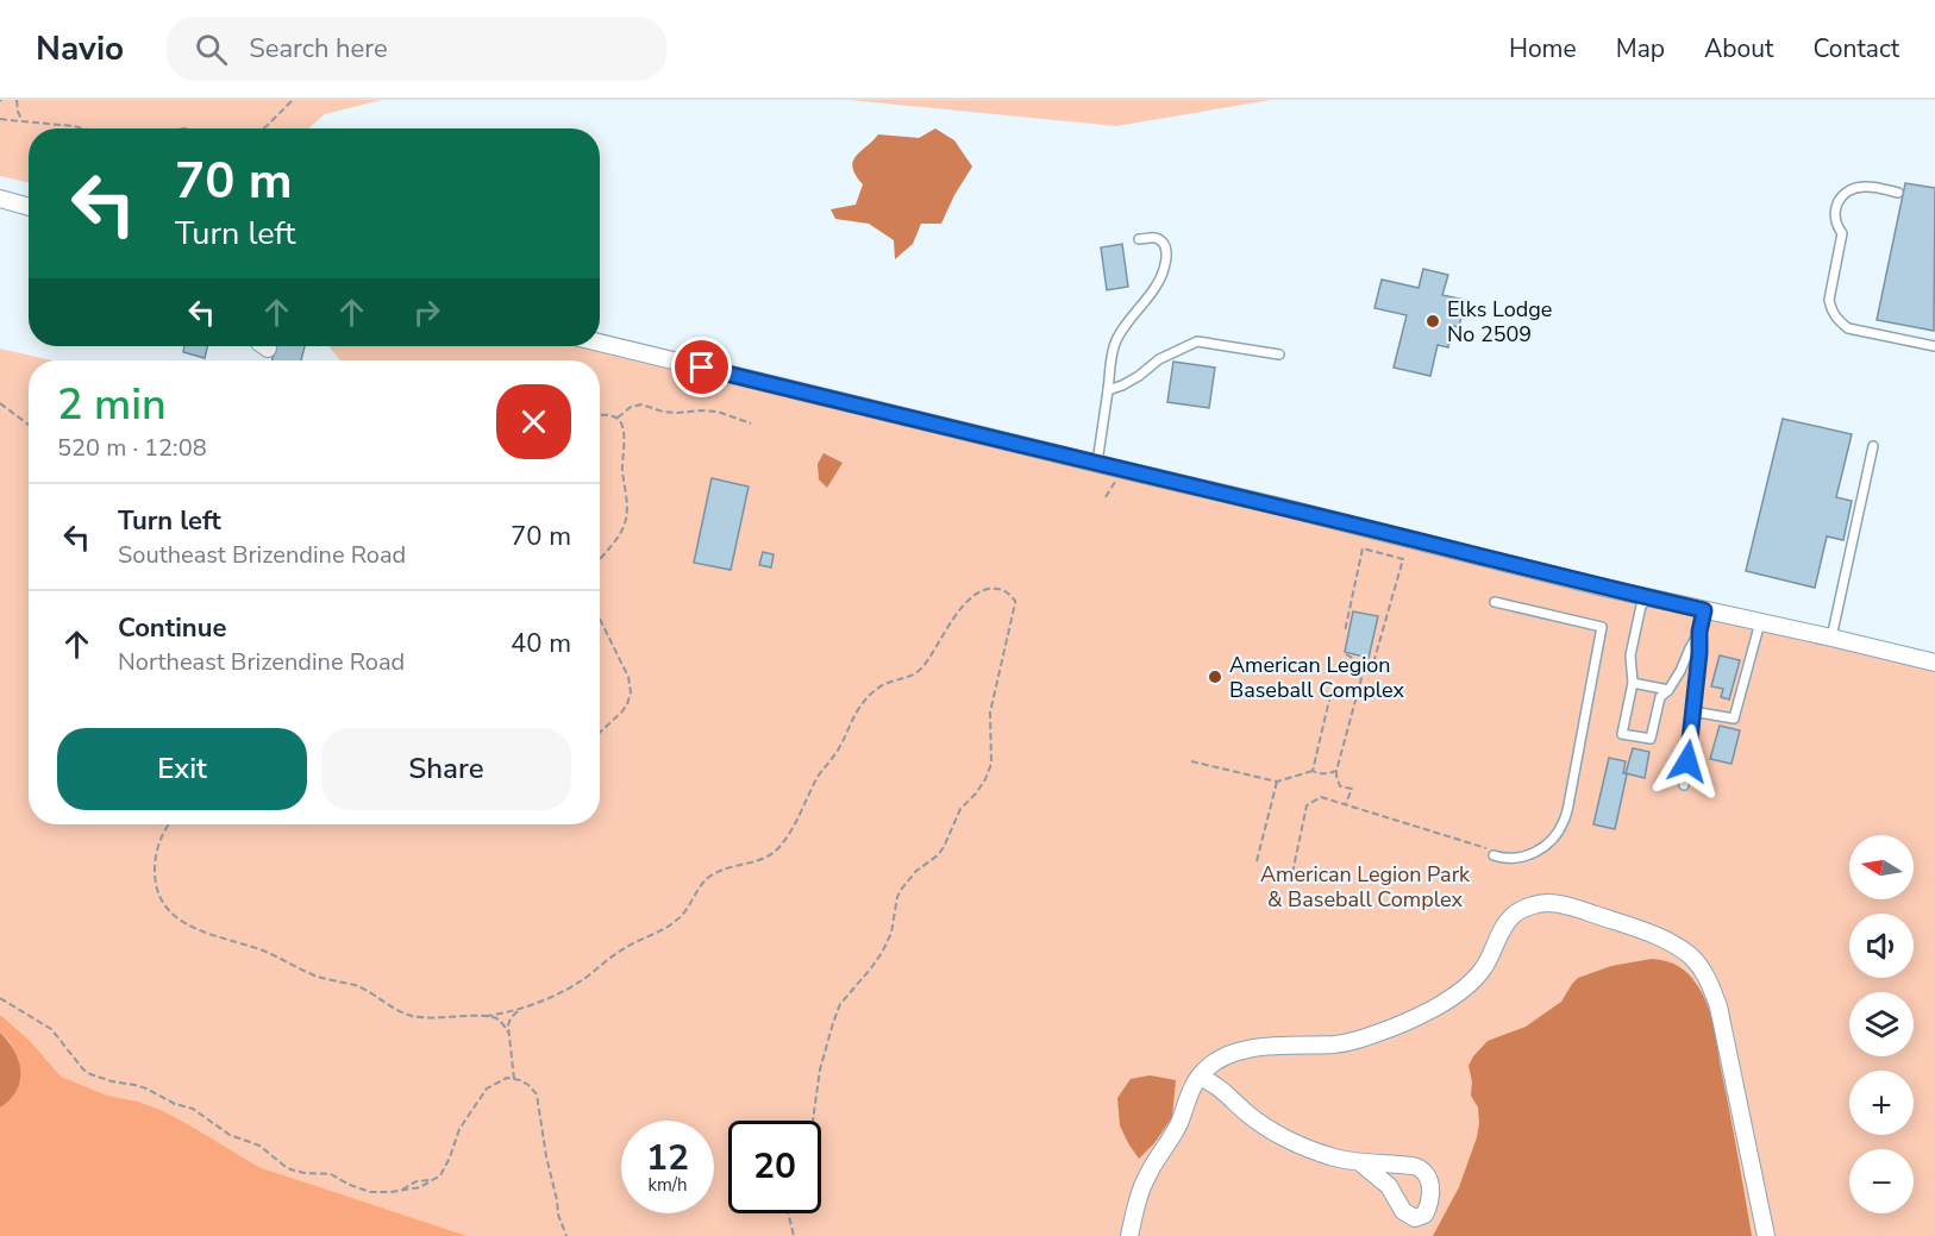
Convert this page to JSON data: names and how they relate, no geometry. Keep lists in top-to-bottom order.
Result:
{
  "parks": ["American Legion Park & Baseball Complex"],
  "places": ["Elks Lodge No 2509", "American Legion Baseball Complex"],
  "north": "left",
  "page": {
    "header": "Navio",
    "search": "Search here",
    "nav": [
      "Home",
      "Map",
      "About",
      "Contact"
    ],
    "turn": ["70 m", "Turn left"],
    "heading": ["2 min", "520 m · 12:08"],
    "list": [
      {
        "name": "Turn left",
        "note": "Southeast Brizendine Road",
        "value": "70 m"
      },
      {
        "name": "Continue",
        "note": "Northeast Brizendine Road",
        "value": "40 m"
      }
    ],
    "buttons": ["Exit", "Share"],
    "map_buttons": ["+", "−"],
    "speed": "12 km/h",
    "limit": "20"
  }
}
